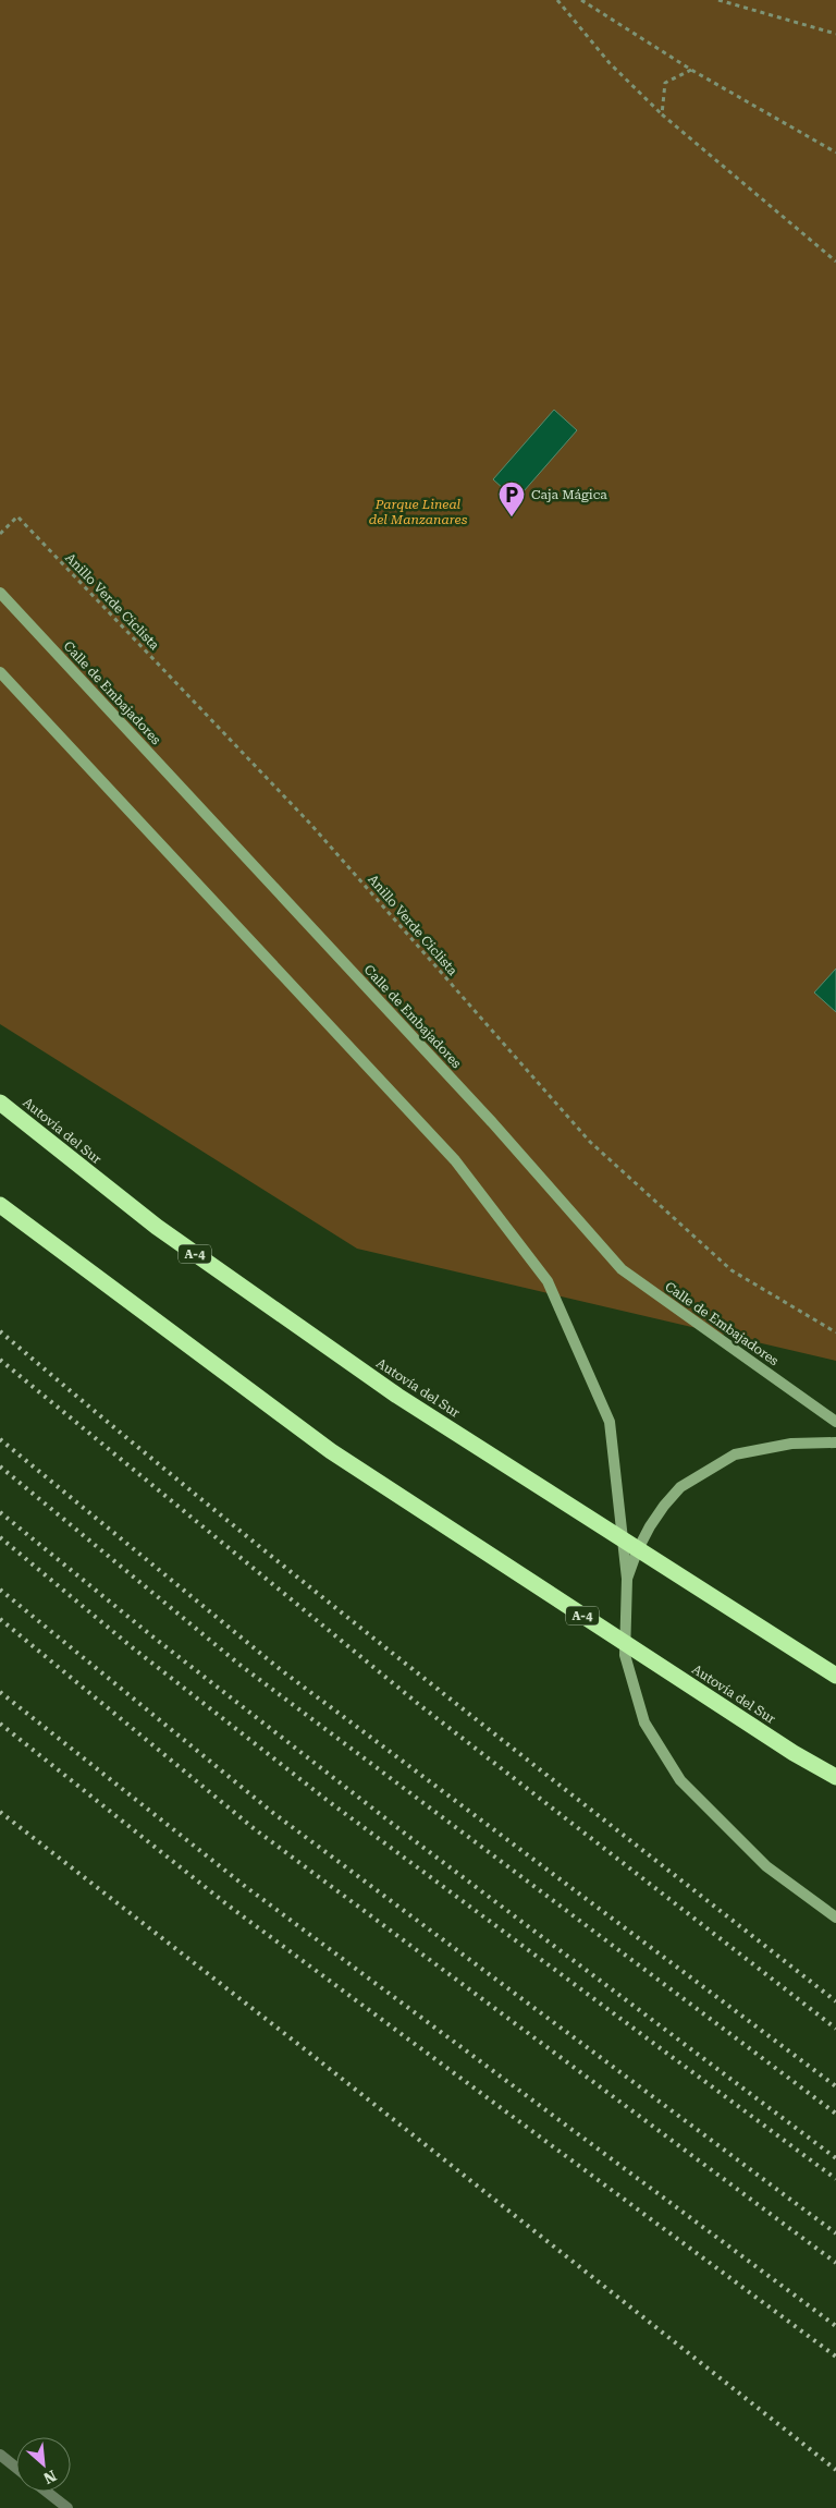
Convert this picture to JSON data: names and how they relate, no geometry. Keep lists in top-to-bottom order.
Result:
{
  "streets": {
    "highway": ["Autovía del Sur", "A-4"],
    "main road": ["Calle de Embajadores"],
    "path": ["Anillo Verde Ciclista"]
  },
  "parks": ["Parque Lineal del Manzanares"],
  "places": {
    "parking": ["Caja Mágica"]
  },
  "north": "bottom right"
}
